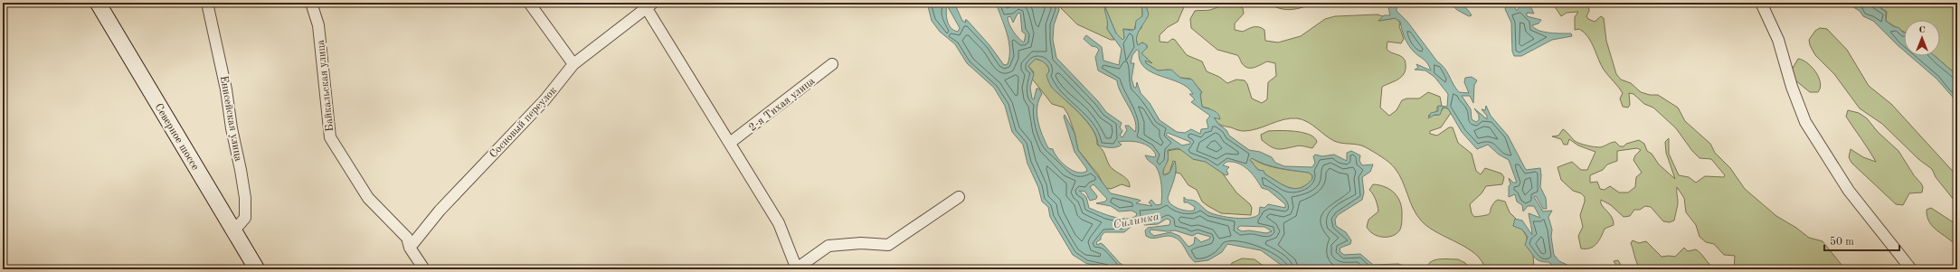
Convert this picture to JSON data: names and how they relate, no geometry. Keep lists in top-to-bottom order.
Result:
{
  "streets": {
    "main road": ["Северное шоссе"],
    "street": [
      "Байкальская улица",
      "2-я Тихая улица",
      "Енисейская улица",
      "Сосновый переулок"
    ]
  },
  "crossings": [
    ["Байкальская улица", "Сосновый переулок"],
    ["Енисейская улица", "Северное шоссе"]
  ],
  "water": ["Силинка"],
  "scale_bar": "50 m",
  "north": "top"
}
